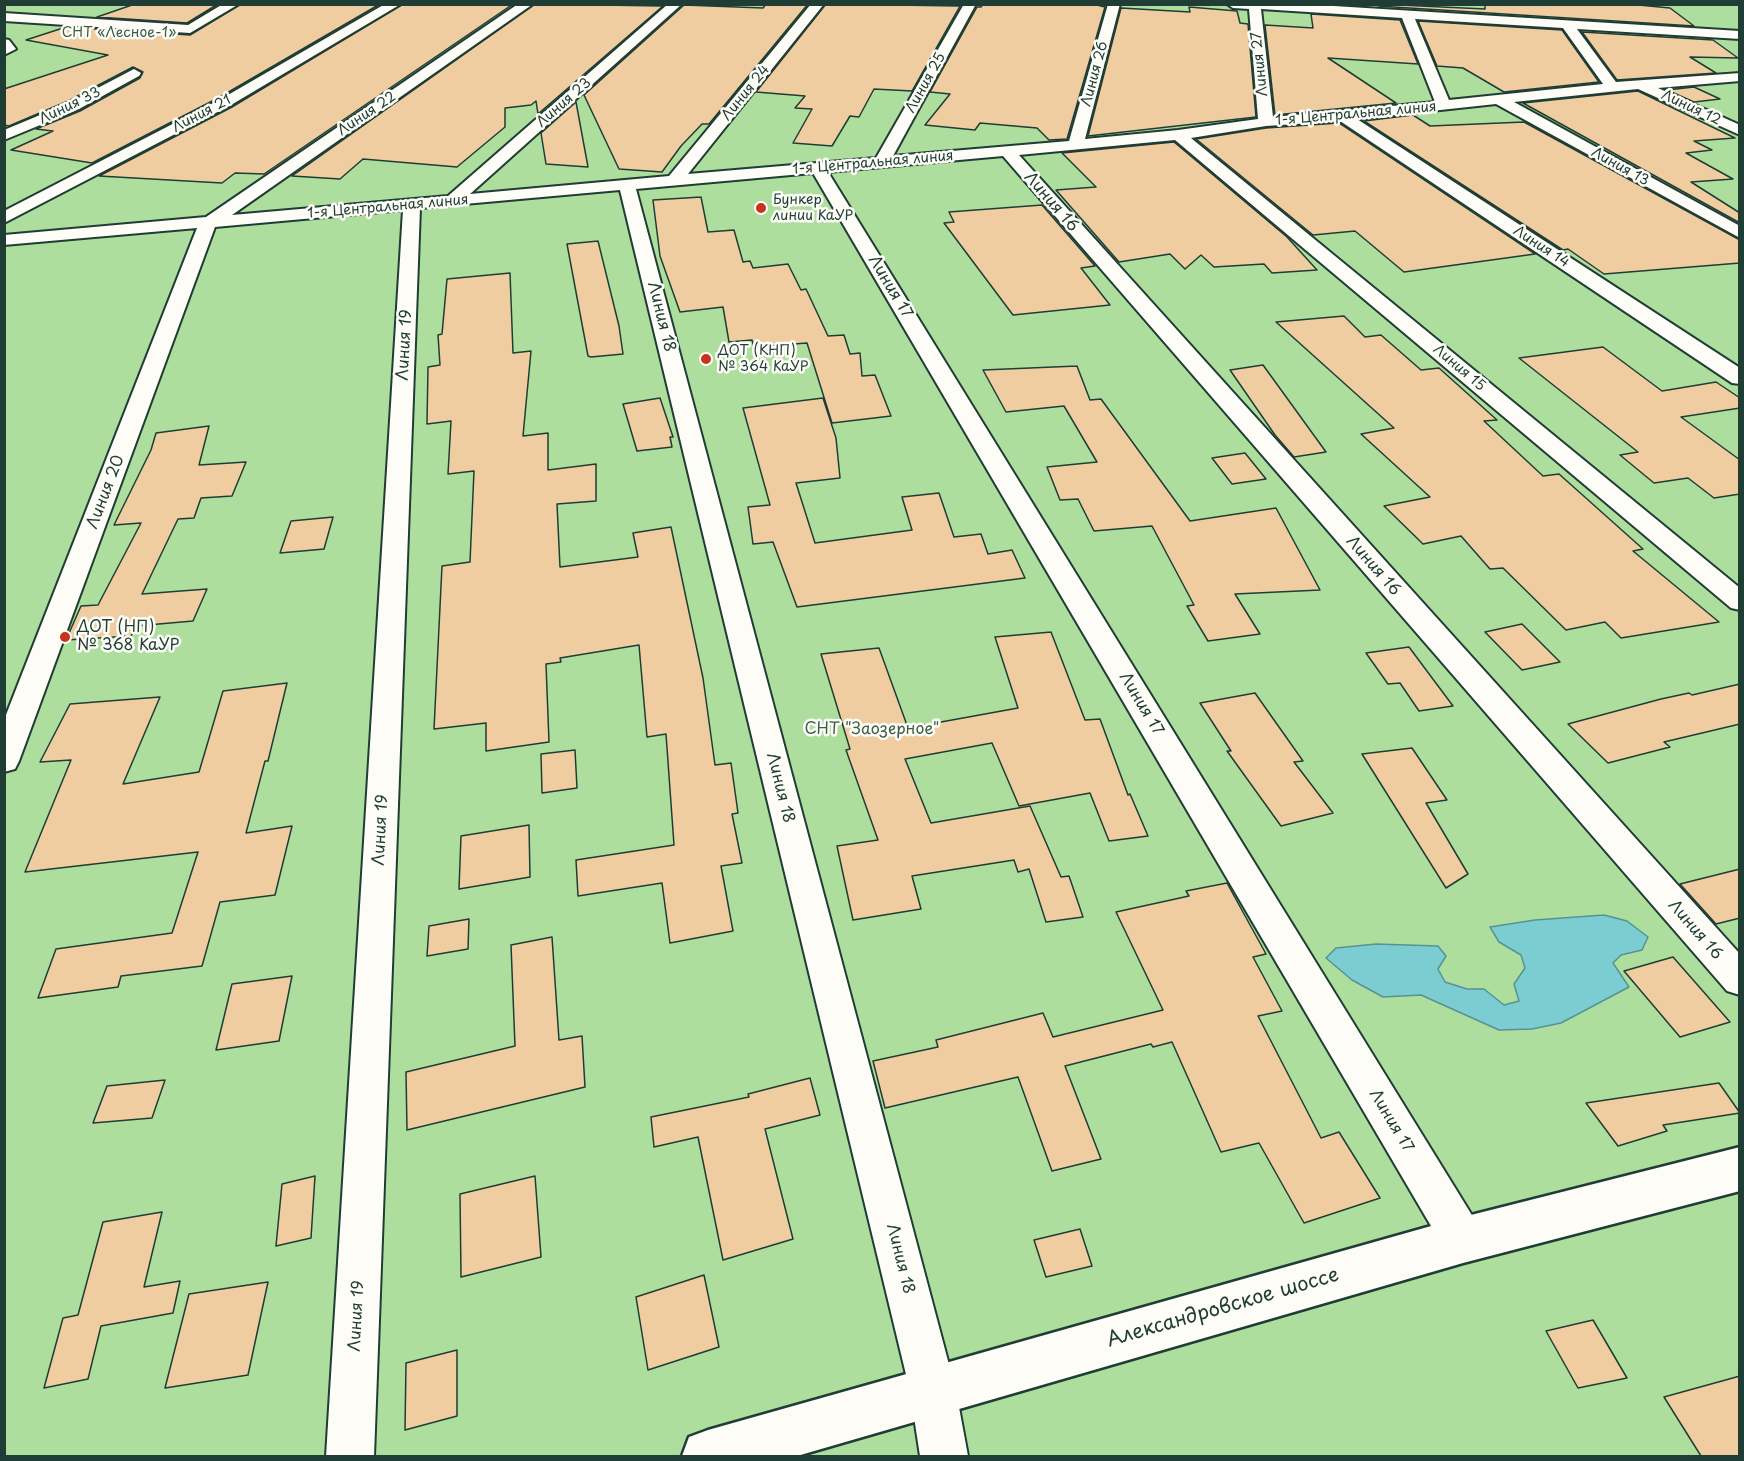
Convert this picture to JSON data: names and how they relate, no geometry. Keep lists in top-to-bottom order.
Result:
{
  "streets": {
    "street": [
      "Линия 27",
      "Линия 26",
      "Линия 25",
      "Линия 24",
      "Линия 23",
      "Линия 33",
      "Линия 12",
      "Линия 21",
      "Линия 22",
      "1-я Центральная линия",
      "Линия 13",
      "Линия 16",
      "Линия 14",
      "Линия 17",
      "Линия 18",
      "Линия 19",
      "Линия 15",
      "Линия 20",
      "Александровское шоссе"
    ]
  },
  "crossings": [
    ["Линия 27", "1-я Центральная линия"],
    ["Линия 26", "1-я Центральная линия"],
    ["Линия 25", "1-я Центральная линия"],
    ["Линия 24", "1-я Центральная линия"],
    ["Линия 23", "1-я Центральная линия"],
    ["Линия 12", "1-я Центральная линия"],
    ["Линия 22", "1-я Центральная линия"],
    ["Линия 22", "Линия 20"],
    ["1-я Центральная линия", "Линия 13"],
    ["1-я Центральная линия", "Линия 16"],
    ["1-я Центральная линия", "Линия 14"],
    ["1-я Центральная линия", "Линия 17"],
    ["1-я Центральная линия", "Линия 18"],
    ["1-я Центральная линия", "Линия 19"],
    ["1-я Центральная линия", "Линия 15"],
    ["1-я Центральная линия", "Линия 20"],
    ["Линия 17", "Александровское шоссе"],
    ["Линия 18", "Александровское шоссе"]
  ],
  "parks": ["СНТ «Лесное-1»", "СНТ \"Заозерное\""],
  "places": ["Бункер линии КаУР", "ДОТ (КНП) № 364 КаУР", "ДОТ (НП) № 368 КаУР"]
}
